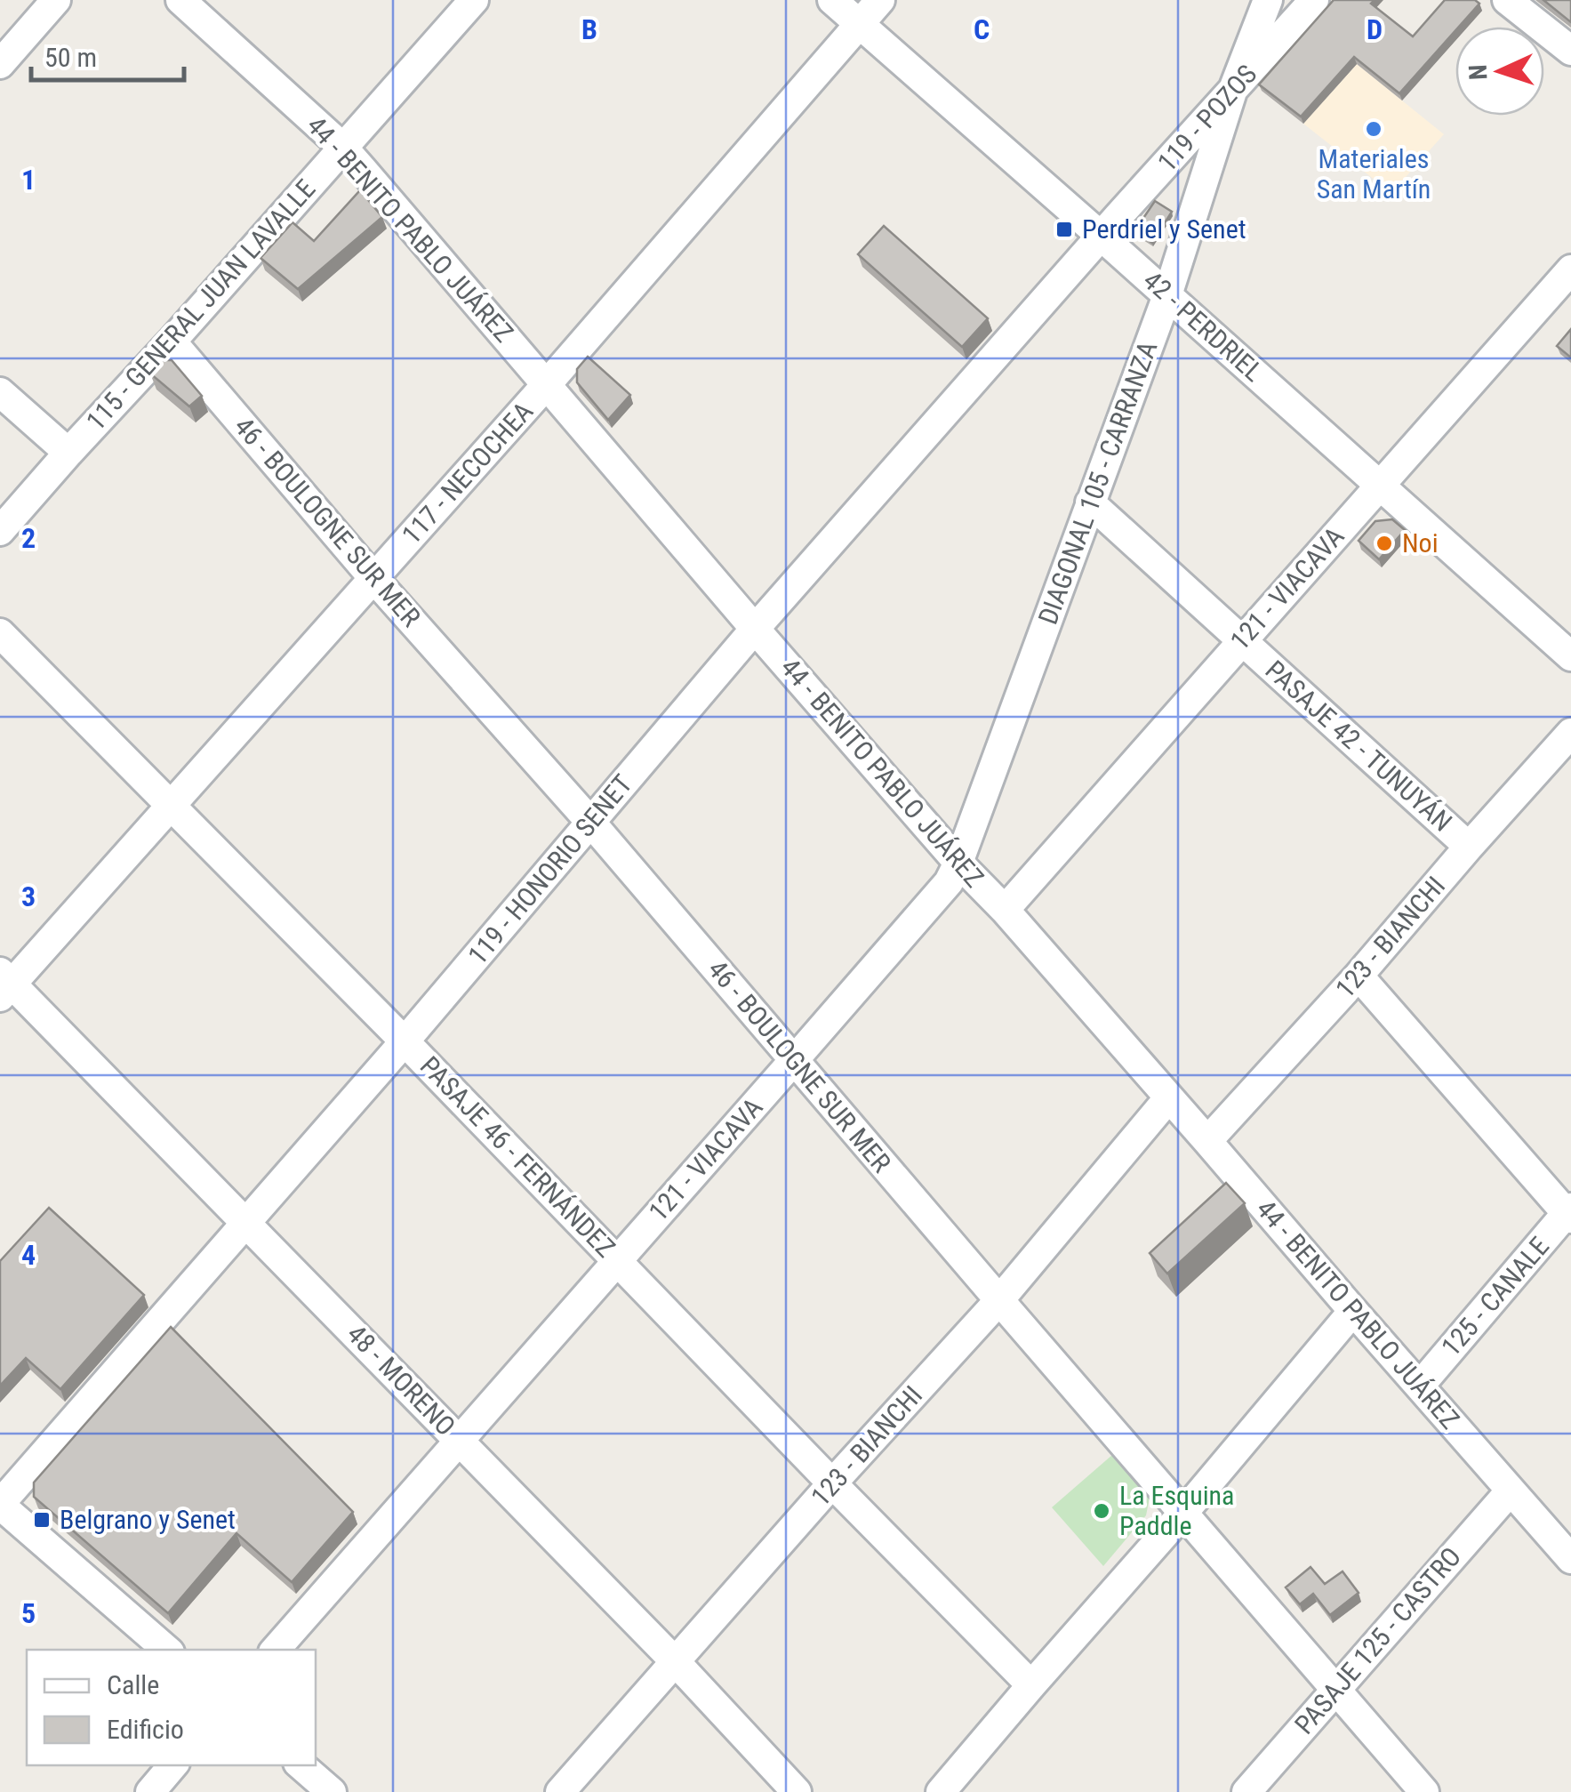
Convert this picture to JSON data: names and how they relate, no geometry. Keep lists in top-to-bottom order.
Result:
{
  "streets": {
    "street": [
      "119 - POZOS",
      "44 - BENITO PABLO JUÁREZ",
      "115 - GENERAL JUAN LAVALLE",
      "42 - PERDRIEL",
      "117 - NECOCHEA",
      "DIAGONAL 105 - CARRANZA",
      "46 - BOULOGNE SUR MER",
      "121 - VIACAVA",
      "PASAJE 42 - TUNUYÁN",
      "119 - HONORIO SENET",
      "123 - BIANCHI",
      "PASAJE 46 - FERNÁNDEZ",
      "125 - CANALE",
      "48 - MORENO",
      "PASAJE 125 - CASTRO"
    ]
  },
  "crossings": [
    ["119 - POZOS", "42 - PERDRIEL"],
    ["119 - POZOS", "DIAGONAL 105 - CARRANZA"],
    ["119 - POZOS", "119 - HONORIO SENET"],
    ["44 - BENITO PABLO JUÁREZ", "115 - GENERAL JUAN LAVALLE"],
    ["44 - BENITO PABLO JUÁREZ", "117 - NECOCHEA"],
    ["44 - BENITO PABLO JUÁREZ", "DIAGONAL 105 - CARRANZA"],
    ["44 - BENITO PABLO JUÁREZ", "121 - VIACAVA"],
    ["44 - BENITO PABLO JUÁREZ", "119 - HONORIO SENET"],
    ["44 - BENITO PABLO JUÁREZ", "123 - BIANCHI"],
    ["44 - BENITO PABLO JUÁREZ", "125 - CANALE"],
    ["44 - BENITO PABLO JUÁREZ", "PASAJE 125 - CASTRO"],
    ["115 - GENERAL JUAN LAVALLE", "46 - BOULOGNE SUR MER"],
    ["42 - PERDRIEL", "117 - NECOCHEA"],
    ["42 - PERDRIEL", "DIAGONAL 105 - CARRANZA"],
    ["42 - PERDRIEL", "121 - VIACAVA"],
    ["42 - PERDRIEL", "119 - HONORIO SENET"],
    ["117 - NECOCHEA", "46 - BOULOGNE SUR MER"],
    ["117 - NECOCHEA", "PASAJE 46 - FERNÁNDEZ"],
    ["117 - NECOCHEA", "48 - MORENO"],
    ["DIAGONAL 105 - CARRANZA", "121 - VIACAVA"],
    ["DIAGONAL 105 - CARRANZA", "PASAJE 42 - TUNUYÁN"],
    ["46 - BOULOGNE SUR MER", "121 - VIACAVA"],
    ["46 - BOULOGNE SUR MER", "119 - HONORIO SENET"],
    ["46 - BOULOGNE SUR MER", "123 - BIANCHI"],
    ["46 - BOULOGNE SUR MER", "PASAJE 125 - CASTRO"],
    ["121 - VIACAVA", "PASAJE 42 - TUNUYÁN"],
    ["121 - VIACAVA", "PASAJE 46 - FERNÁNDEZ"],
    ["121 - VIACAVA", "48 - MORENO"],
    ["PASAJE 42 - TUNUYÁN", "123 - BIANCHI"],
    ["119 - HONORIO SENET", "PASAJE 46 - FERNÁNDEZ"],
    ["119 - HONORIO SENET", "48 - MORENO"],
    ["123 - BIANCHI", "PASAJE 46 - FERNÁNDEZ"],
    ["123 - BIANCHI", "48 - MORENO"]
  ],
  "places": {
    "other": ["Materiales San Martín", "Noi", "La Esquina Paddle"],
    "transit": ["Perdriel y Senet", "Belgrano y Senet"]
  },
  "legend": ["Calle", "Edificio"],
  "scale_bar": "50 m",
  "north": "left",
  "grid": {
    "columns": ["B", "C", "D"],
    "rows": [
      "1",
      "2",
      "3",
      "4",
      "5"
    ]
  }
}
